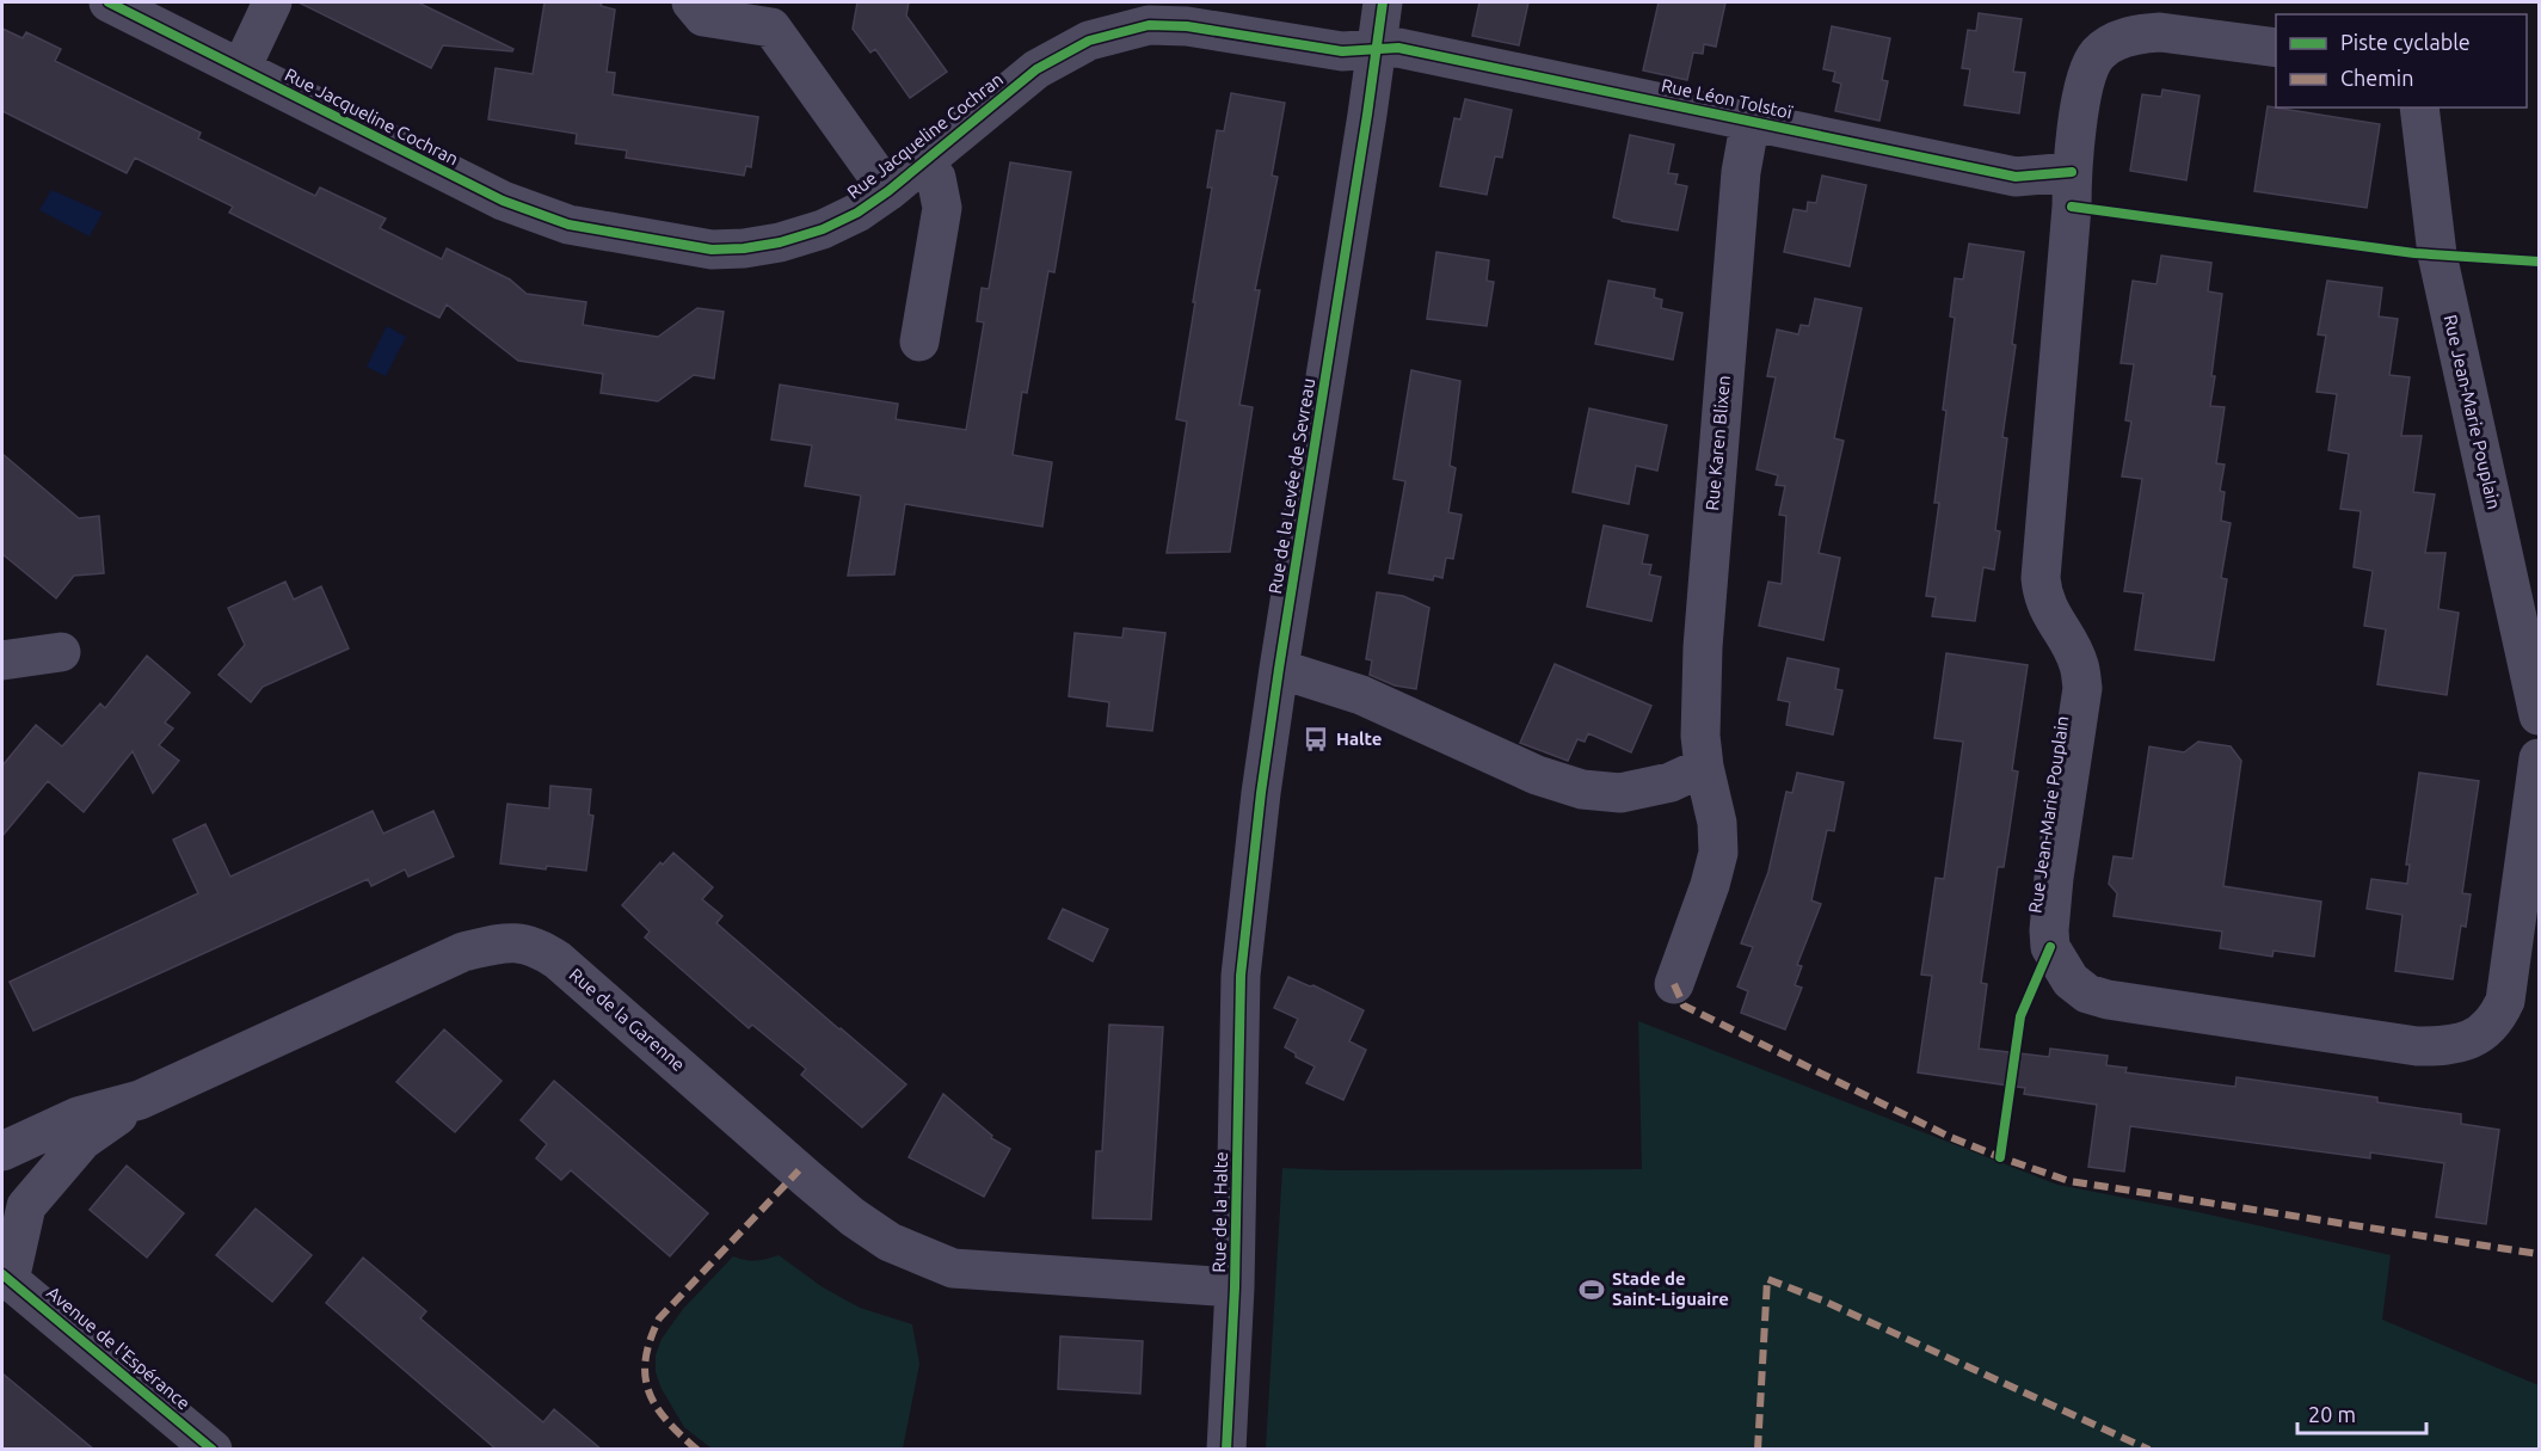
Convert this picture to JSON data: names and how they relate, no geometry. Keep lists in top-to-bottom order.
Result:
{
  "streets": {
    "street": [
      "Rue Léon Tolstoï",
      "Rue Jacqueline Cochran",
      "Rue Jean-Marie Pouplain",
      "Rue Karen Blixen",
      "Rue de la Levée de Sevreau",
      "Rue de la Garenne",
      "Rue de la Halte",
      "Avenue de l'Espérance"
    ]
  },
  "crossings": [
    ["Rue Léon Tolstoï", "Rue Jacqueline Cochran"],
    ["Rue Léon Tolstoï", "Rue Jean-Marie Pouplain"],
    ["Rue Léon Tolstoï", "Rue Karen Blixen"],
    ["Rue Léon Tolstoï", "Rue de la Levée de Sevreau"],
    ["Rue Jacqueline Cochran", "Rue de la Levée de Sevreau"],
    ["Rue de la Levée de Sevreau", "Rue de la Halte"],
    ["Rue de la Garenne", "Rue de la Halte"]
  ],
  "places": {
    "bus stop": ["Halte"],
    "sports": ["Stade de Saint-Liguaire"]
  },
  "legend": ["Piste cyclable", "Chemin"],
  "scale_bar": "20 m"
}
